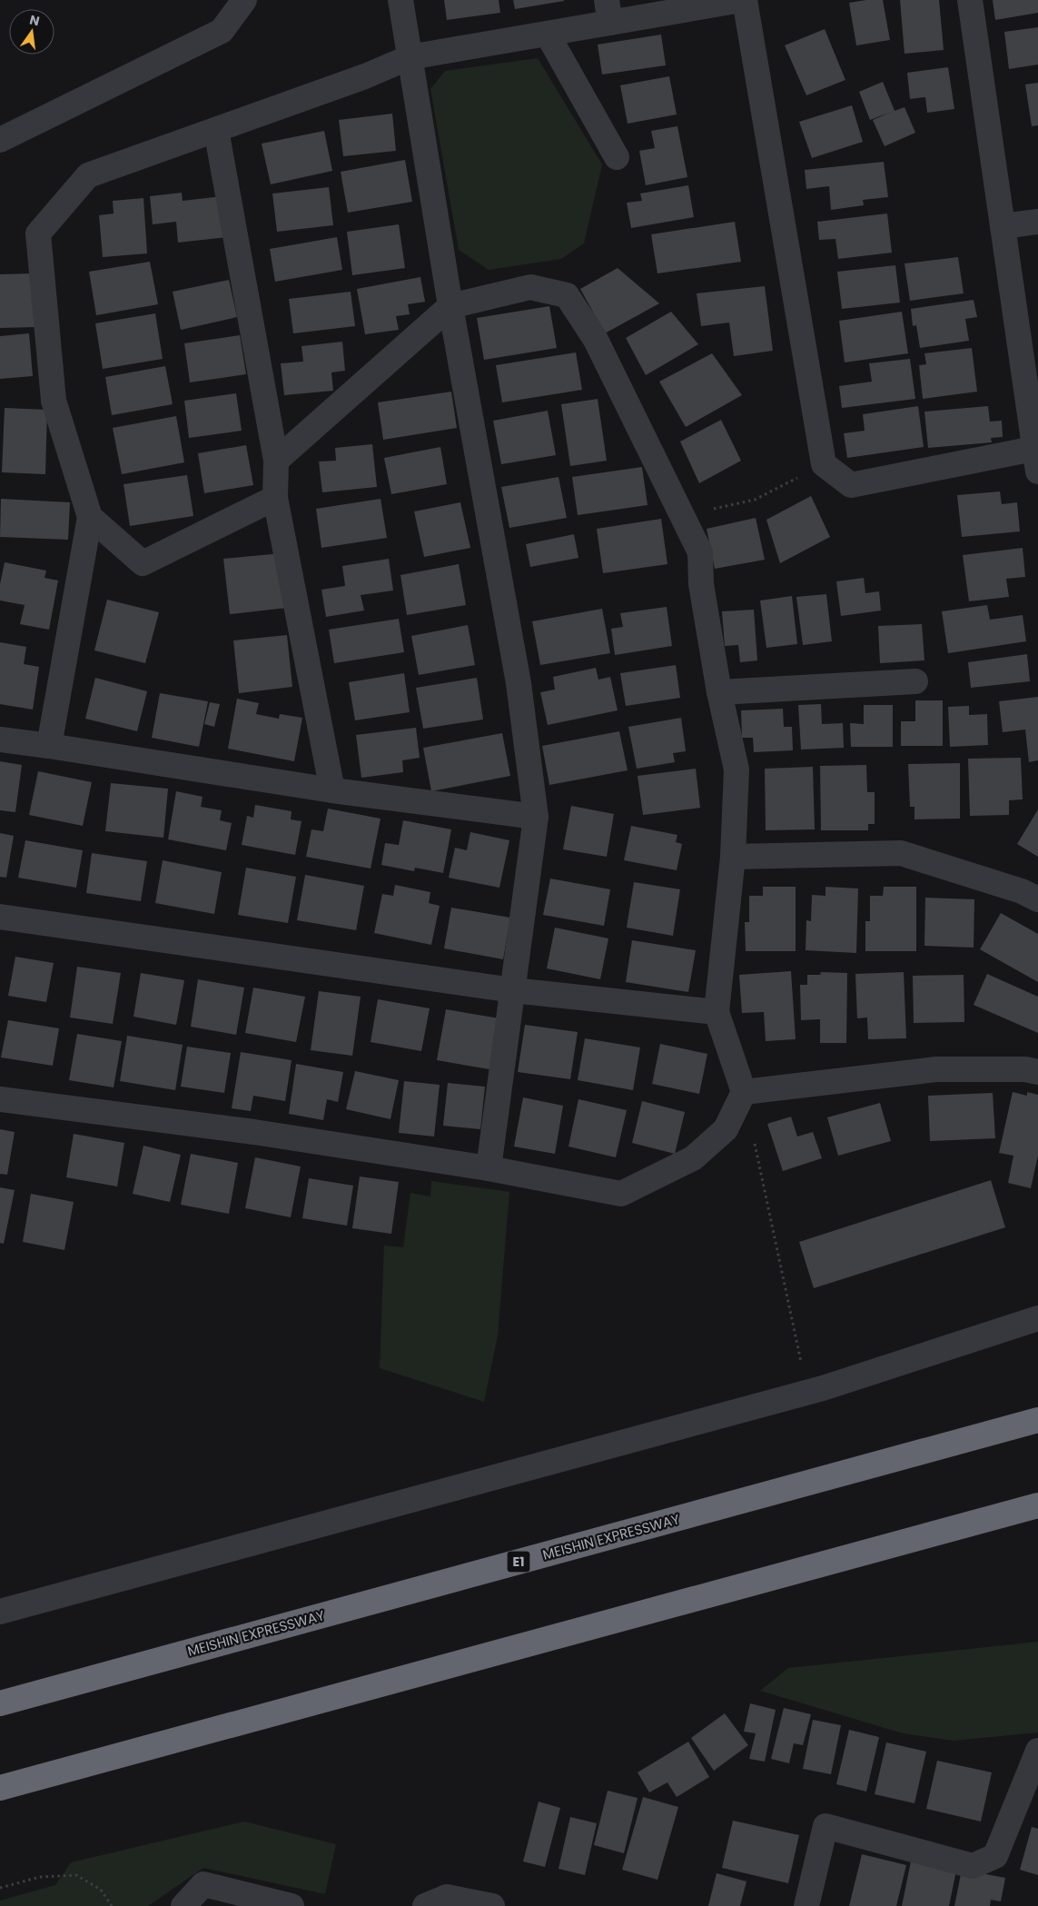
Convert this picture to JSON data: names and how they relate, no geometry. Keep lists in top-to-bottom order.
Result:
{
  "streets": {
    "highway": ["MEISHIN EXPRESSWAY", "E1"]
  },
  "north": "top"
}
